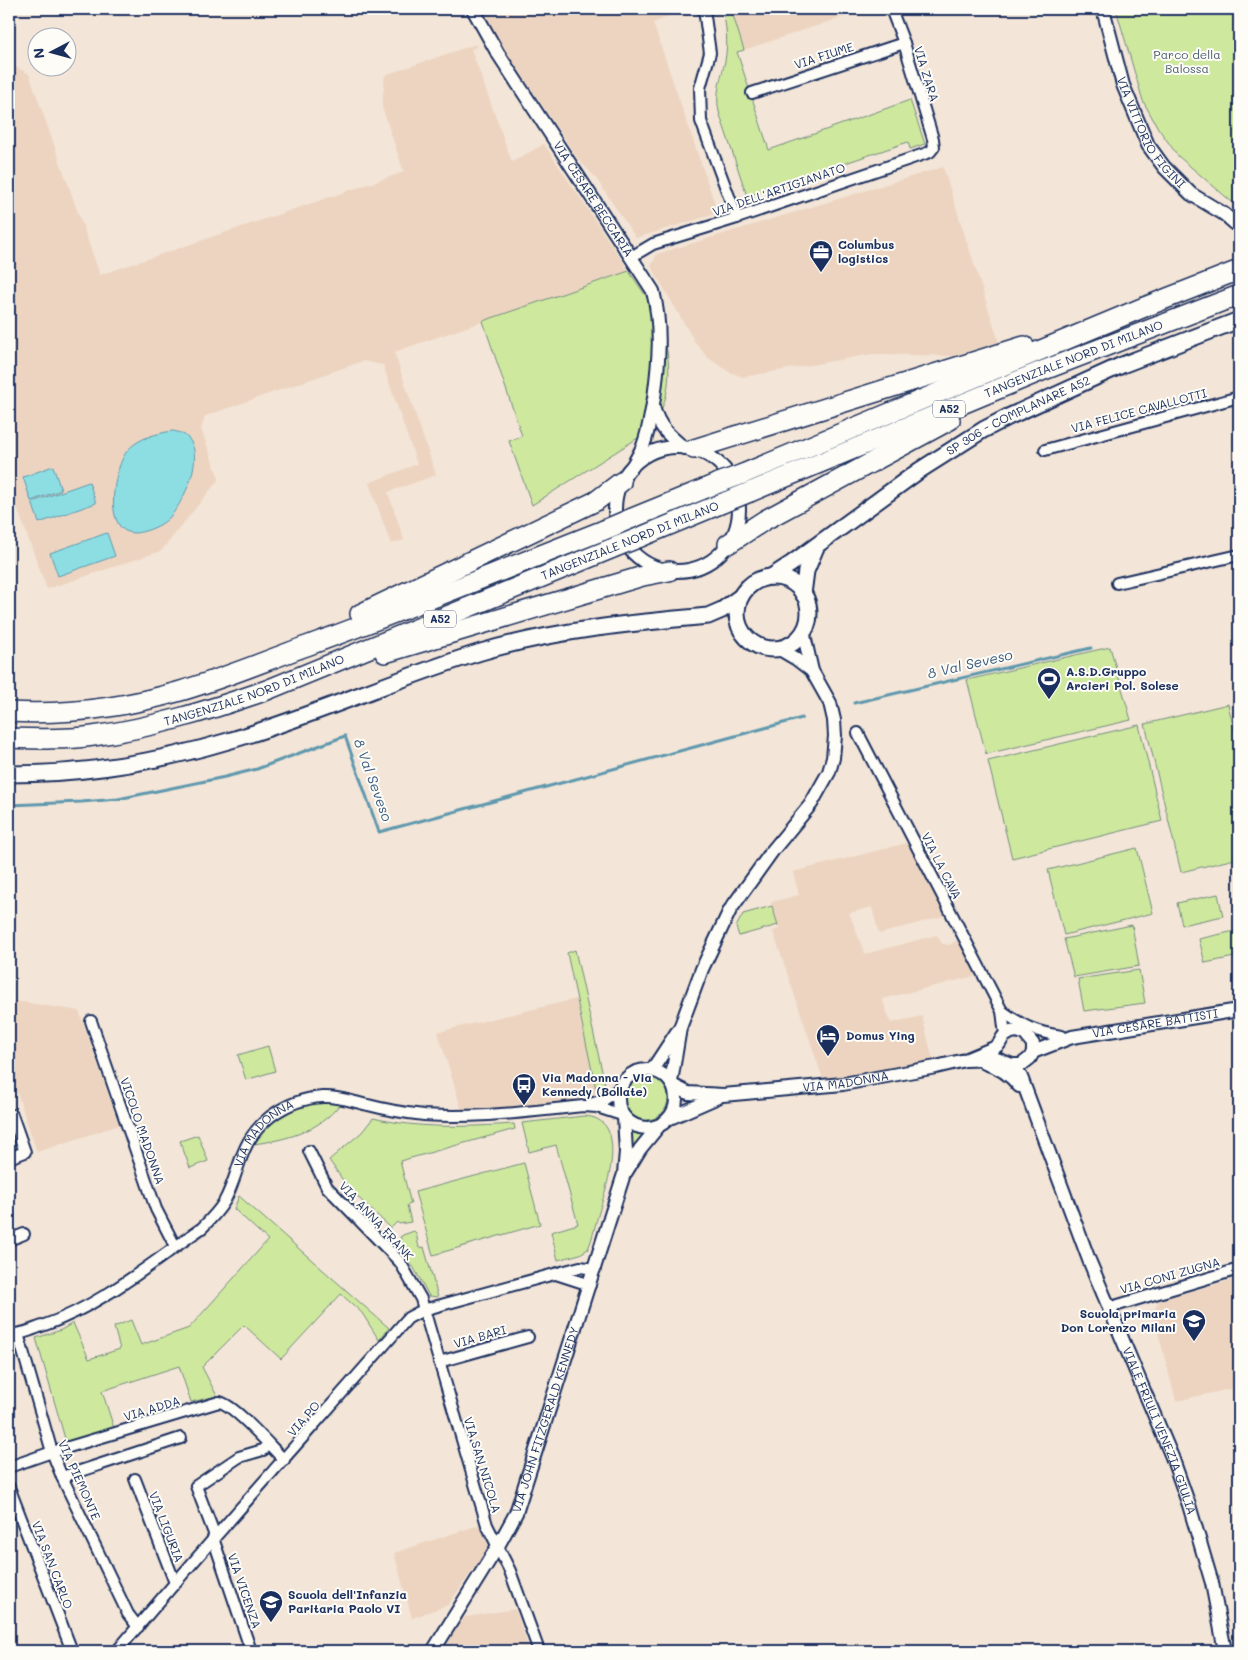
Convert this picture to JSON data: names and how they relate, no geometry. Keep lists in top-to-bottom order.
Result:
{
  "streets": {
    "highway": ["TANGENZIALE NORD DI MILANO", "A52"],
    "main road": ["SP 306 - COMPLANARE A52"],
    "street": [
      "VIA FIUME",
      "VIA ZARA",
      "VIA VITTORIO FIGINI",
      "VIA DELL'ARTIGIANATO",
      "VIA CESARE BECCARIA",
      "VIA FELICE CAVALLOTTI",
      "VIA LA CAVA",
      "VIA CESARE BATTISTI",
      "VIA MADONNA",
      "VICOLO MADONNA",
      "VIA ANNA FRANK",
      "VIA CONI ZUGNA",
      "VIA BARI",
      "VIA ADDA",
      "VIA PO",
      "VIA JOHN FITZGERALD KENNEDY",
      "VIALE FRIULI VENEZIA GIULIA",
      "VIA SAN NICOLA",
      "VIA PIEMONTE",
      "VIA LIGURIA",
      "VIA SAN CARLO",
      "VIA VICENZA"
    ]
  },
  "crossings": [
    ["VIA FIUME", "VIA ZARA"],
    ["VIA ZARA", "VIA DELL'ARTIGIANATO"],
    ["VIA DELL'ARTIGIANATO", "VIA CESARE BECCARIA"],
    ["VIA LA CAVA", "VIA CESARE BATTISTI"],
    ["VIA LA CAVA", "VIALE FRIULI VENEZIA GIULIA"],
    ["VIA CESARE BATTISTI", "VIALE FRIULI VENEZIA GIULIA"],
    ["VIA MADONNA", "VICOLO MADONNA"],
    ["VIA MADONNA", "VIA JOHN FITZGERALD KENNEDY"],
    ["VIA MADONNA", "VIA PIEMONTE"],
    ["VIA ANNA FRANK", "VIA PO"],
    ["VIA ANNA FRANK", "VIA SAN NICOLA"],
    ["VIA CONI ZUGNA", "VIALE FRIULI VENEZIA GIULIA"],
    ["VIA BARI", "VIA SAN NICOLA"],
    ["VIA ADDA", "VIA PO"],
    ["VIA ADDA", "VIA PIEMONTE"],
    ["VIA ADDA", "VIA VICENZA"],
    ["VIA PO", "VIA JOHN FITZGERALD KENNEDY"],
    ["VIA PO", "VIA SAN NICOLA"],
    ["VIA PO", "VIA PIEMONTE"],
    ["VIA PO", "VIA LIGURIA"],
    ["VIA PO", "VIA VICENZA"],
    ["VIA JOHN FITZGERALD KENNEDY", "VIA SAN NICOLA"]
  ],
  "water": ["8 Val Seveso"],
  "parks": ["Parco della Balossa"],
  "places": {
    "office": ["Columbus logistics"],
    "sports": ["A.S.D.Gruppo Arcieri Pol. Solese"],
    "hotel": ["Domus Ying"],
    "bus stop": ["Via Madonna - Via Kennedy (Bollate)"],
    "school or university": ["Scuola primaria Don Lorenzo Milani", "Scuola dell'Infanzia Paritaria Paolo VI"]
  },
  "north": "left"
}
